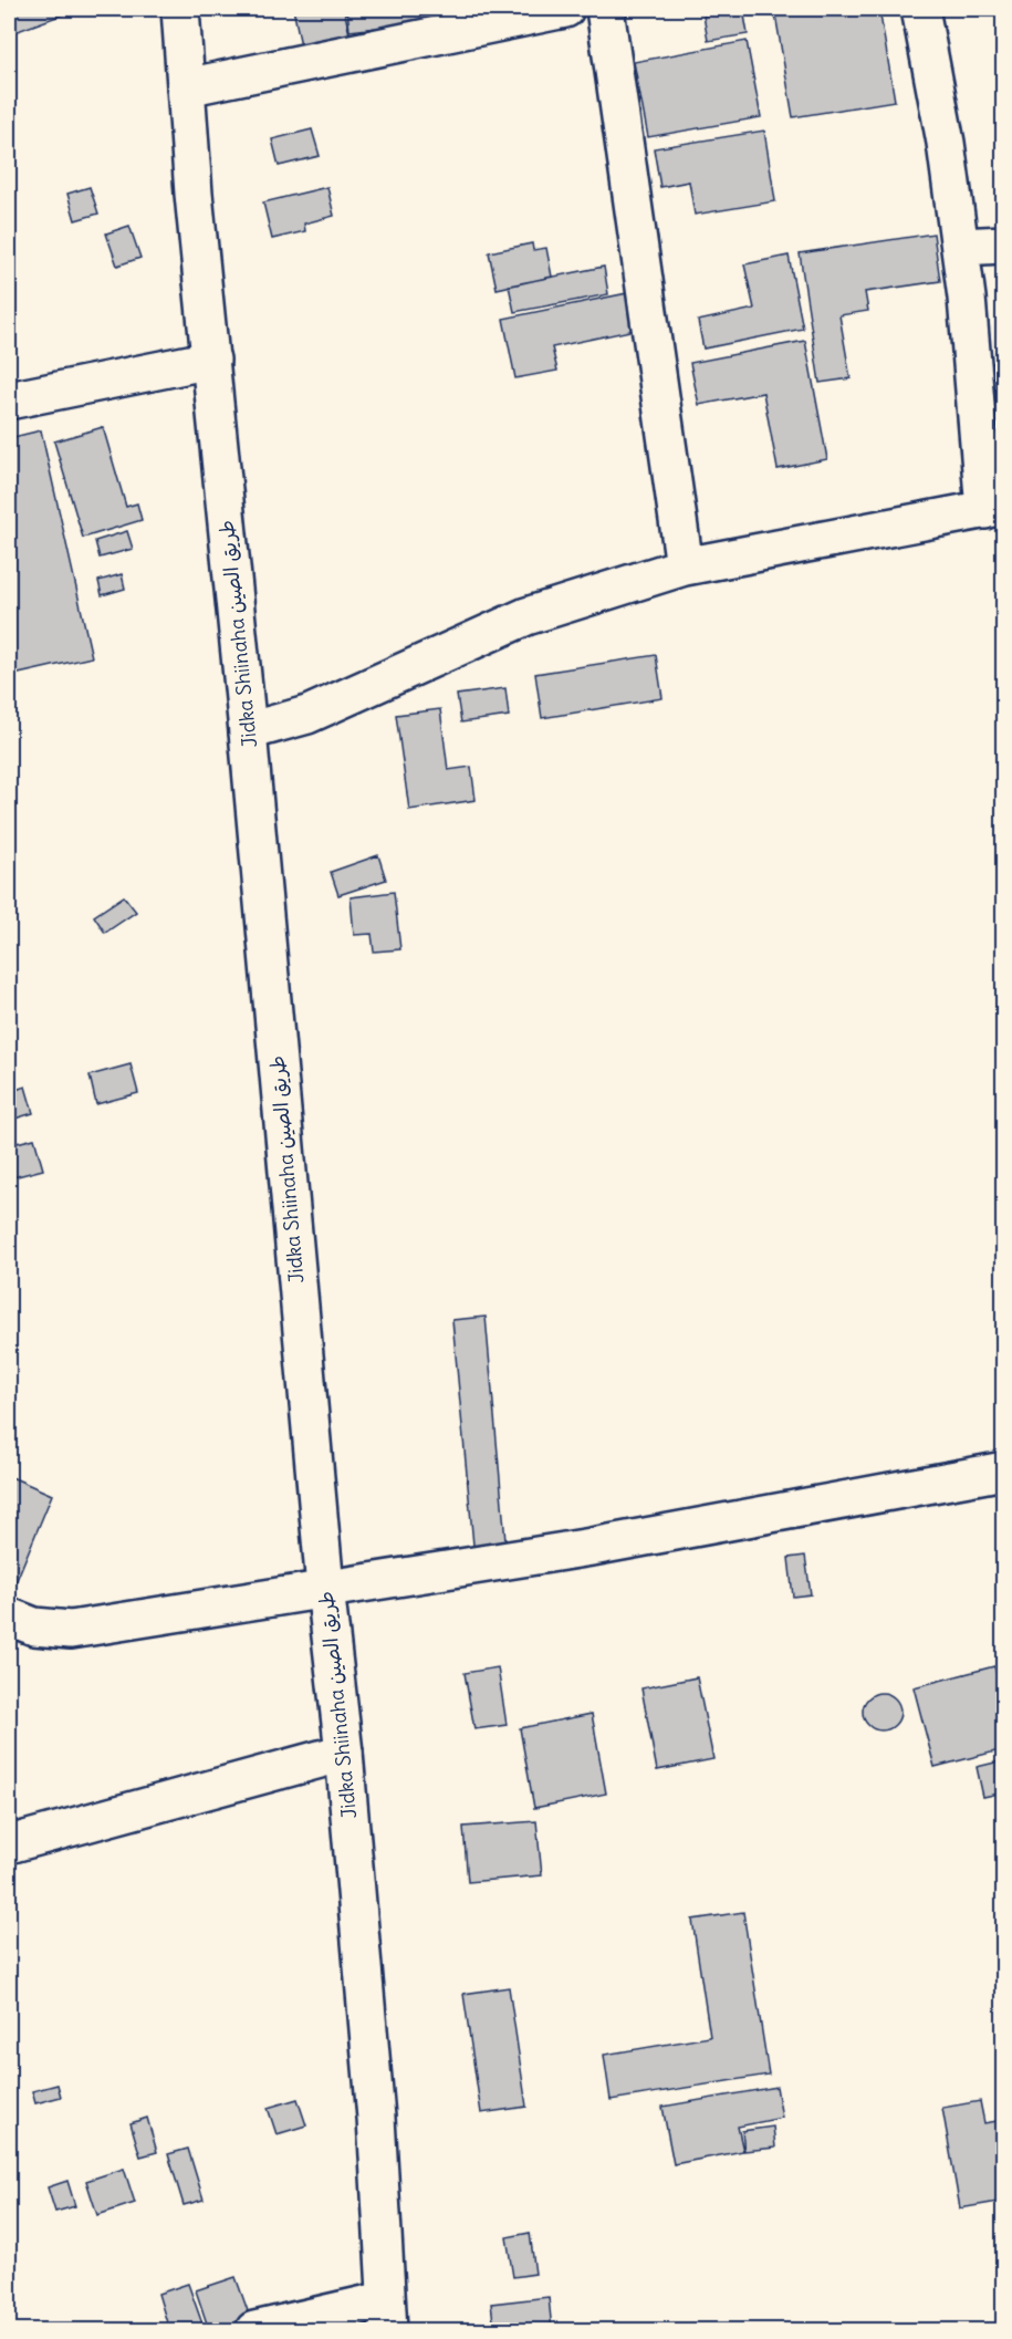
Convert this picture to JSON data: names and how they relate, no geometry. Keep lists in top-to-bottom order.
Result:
{
  "streets": {
    "street": ["Jidka Shiinaha طريق الصين"]
  }
}
